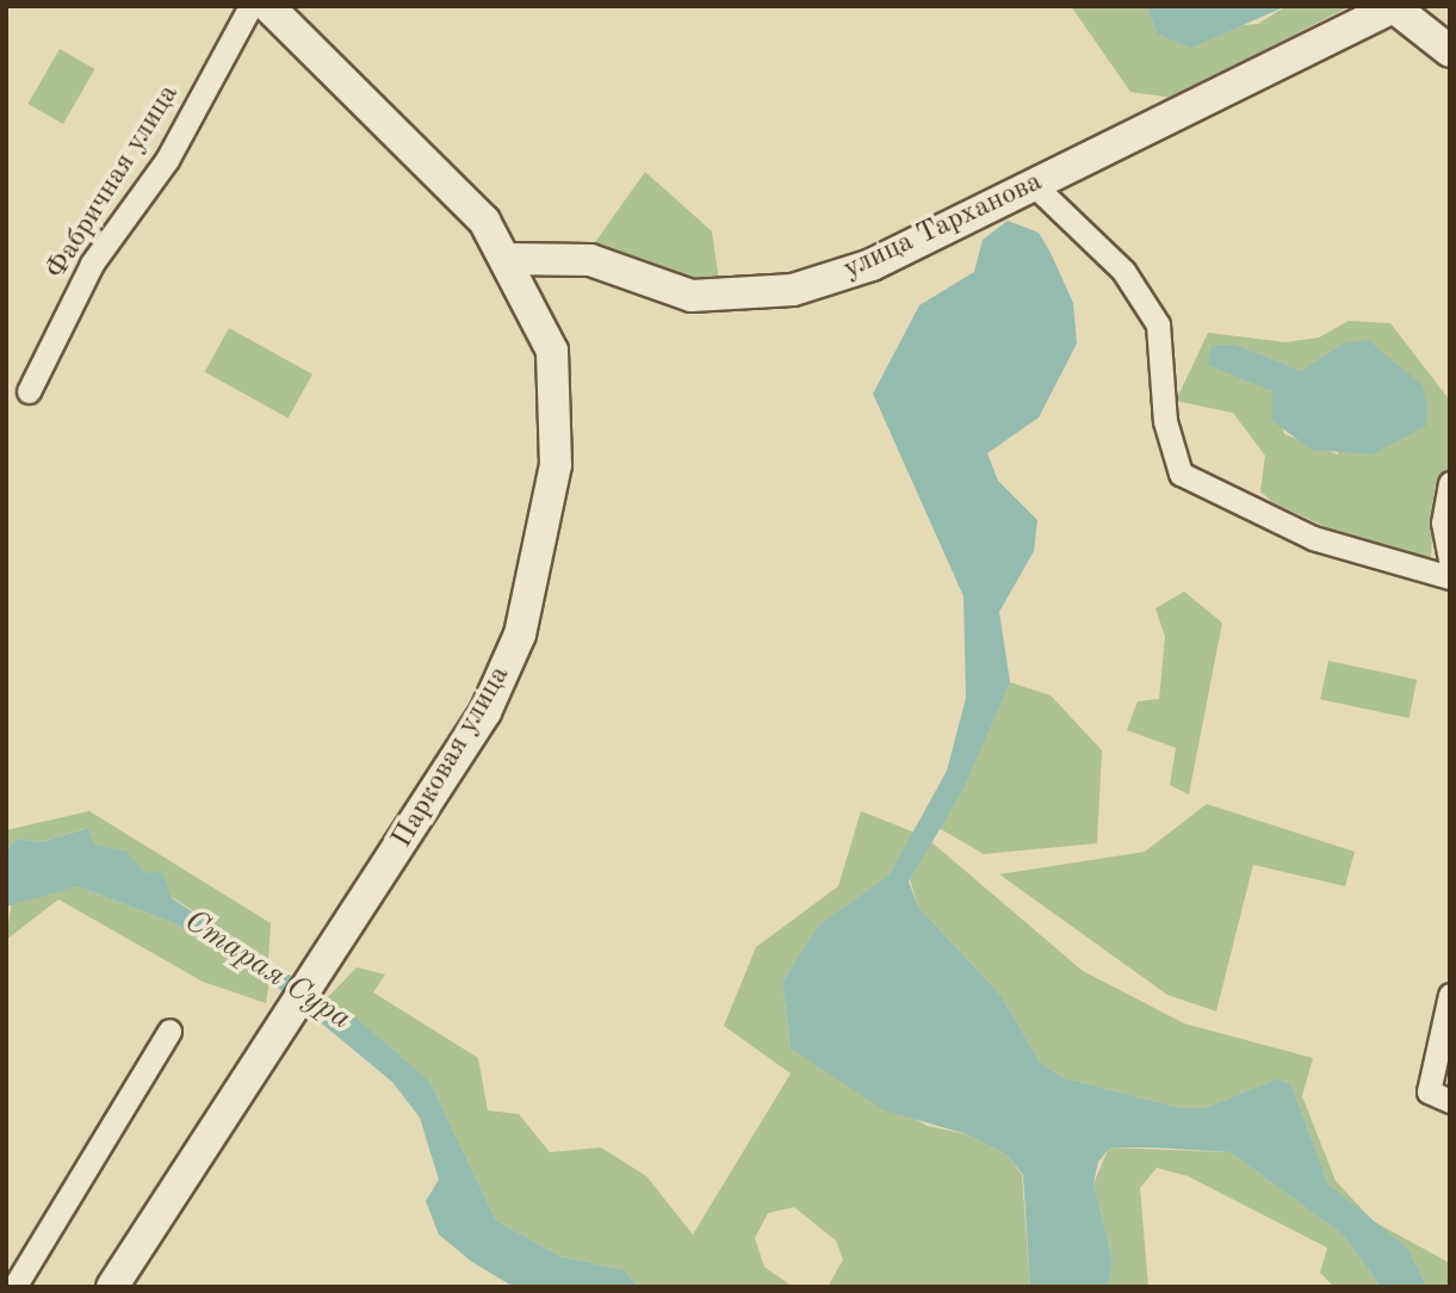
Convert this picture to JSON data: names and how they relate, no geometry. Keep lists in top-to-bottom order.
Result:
{
  "streets": {
    "main road": ["улица Тарханова", "Парковая улица"],
    "street": ["Фабричная улица"]
  },
  "crossings": [
    ["улица Тарханова", "Парковая улица"]
  ],
  "water": ["Старая Сура"]
}
